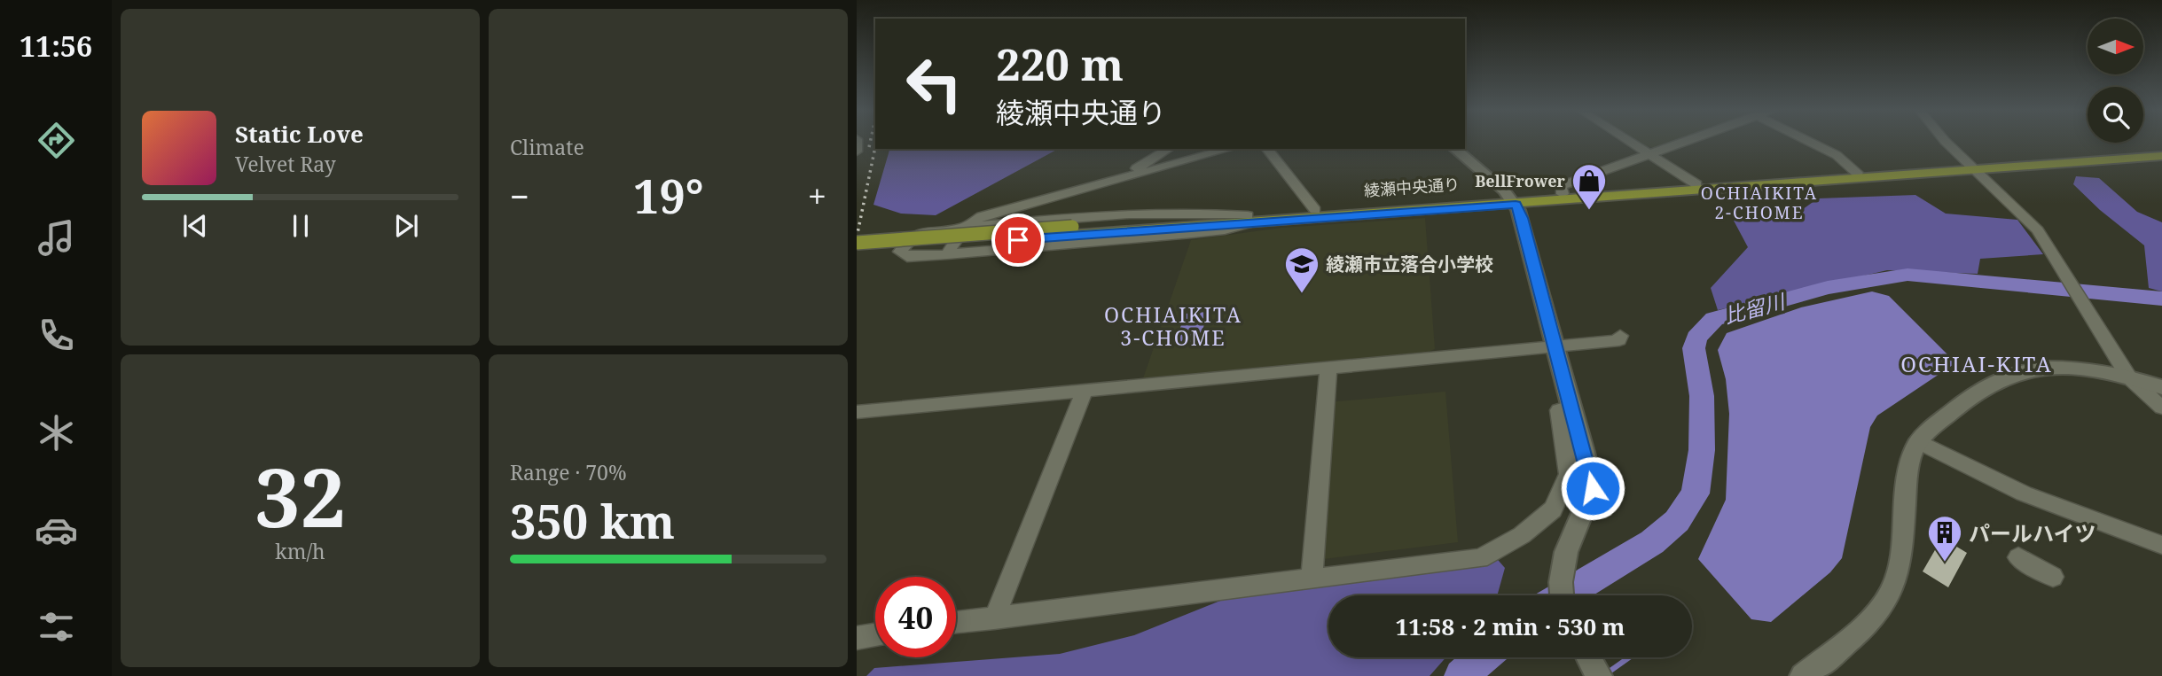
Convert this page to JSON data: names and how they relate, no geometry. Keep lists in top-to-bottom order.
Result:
{
  "streets": {
    "main road": ["綾瀬中央通り"]
  },
  "districts": ["OCHIAIKITA 2-CHOME", "OCHIAIKITA 3-CHOME", "OCHIAI-KITA"],
  "water": ["比留川"],
  "places": {
    "shop": ["BellFrower"],
    "school or university": ["綾瀬市立落合小学校"],
    "building": ["パールハイツ"]
  },
  "north": "right",
  "page": {
    "tabs": "11:56",
    "tile": [
      "Climate",
      ["32", "km/h"],
      ["Range · 70%", "350 km"]
    ],
    "turn": ["220 m", "綾瀬中央通り"],
    "song": ["Static Love", "Velvet Ray"],
    "heat": ["−", "19°", "+"],
    "limit": "40",
    "trip": "11:58 · 2 min · 530 m"
  }
}
